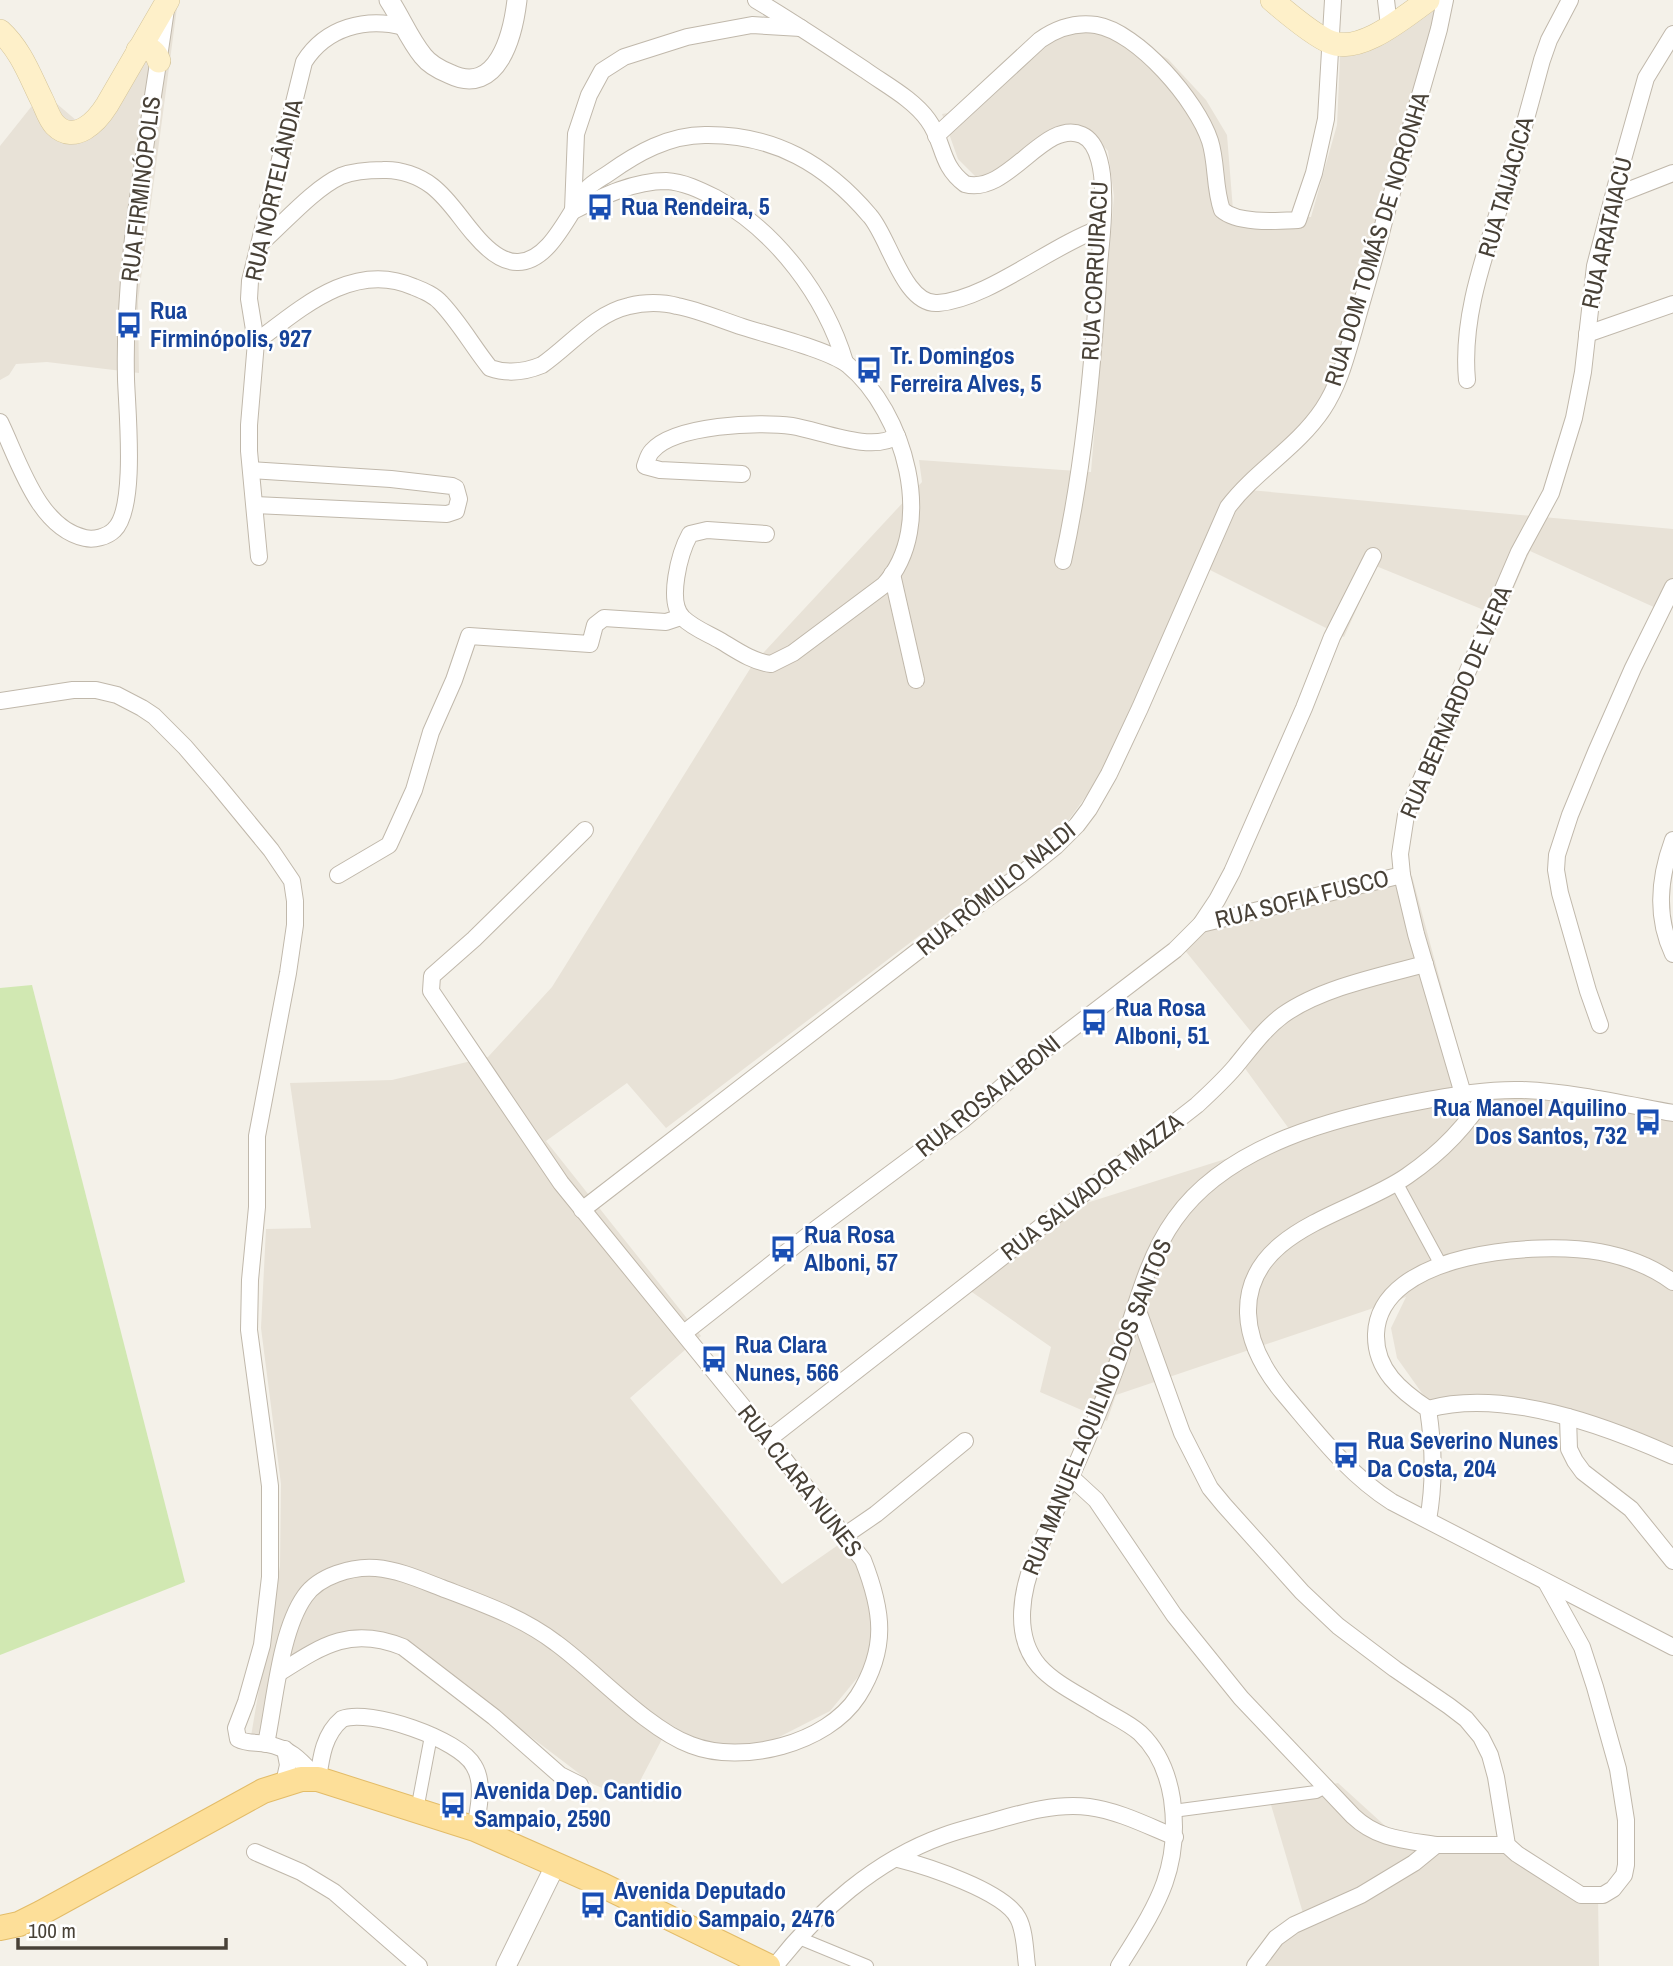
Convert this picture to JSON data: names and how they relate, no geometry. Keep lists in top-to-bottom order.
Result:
{
  "streets": {
    "street": [
      "RUA TAIJACICA",
      "RUA FIRMINÓPOLIS",
      "RUA NORTELÂNDIA",
      "RUA ARATAIACU",
      "RUA DOM TOMÁS DE NORONHA",
      "RUA CORRUIRACU",
      "RUA BERNARDO DE VERA",
      "RUA RÔMULO NALDI",
      "RUA SOFIA FUSCO",
      "RUA ROSA ALBONI",
      "RUA SALVADOR MAZZA",
      "RUA MANUEL AQUILINO DOS SANTOS",
      "RUA CLARA NUNES"
    ]
  },
  "crossings": [
    ["RUA ARATAIACU", "RUA BERNARDO DE VERA"],
    ["RUA DOM TOMÁS DE NORONHA", "RUA RÔMULO NALDI"],
    ["RUA BERNARDO DE VERA", "RUA SOFIA FUSCO"],
    ["RUA BERNARDO DE VERA", "RUA SALVADOR MAZZA"],
    ["RUA BERNARDO DE VERA", "RUA MANUEL AQUILINO DOS SANTOS"],
    ["RUA RÔMULO NALDI", "RUA CLARA NUNES"],
    ["RUA SOFIA FUSCO", "RUA ROSA ALBONI"],
    ["RUA ROSA ALBONI", "RUA CLARA NUNES"],
    ["RUA SALVADOR MAZZA", "RUA CLARA NUNES"]
  ],
  "places": {
    "bus stop": [
      "Rua Rendeira, 5",
      "Rua Firminópolis, 927",
      "Tr. Domingos Ferreira Alves, 5",
      "Rua Rosa Alboni, 51",
      "Rua Manoel Aquilino Dos Santos, 732",
      "Rua Rosa Alboni, 57",
      "Rua Clara Nunes, 566",
      "Rua Severino Nunes Da Costa, 204",
      "Avenida Dep. Cantidio Sampaio, 2590",
      "Avenida Deputado Cantidio Sampaio, 2476"
    ]
  },
  "scale_bar": "100 m"
}
